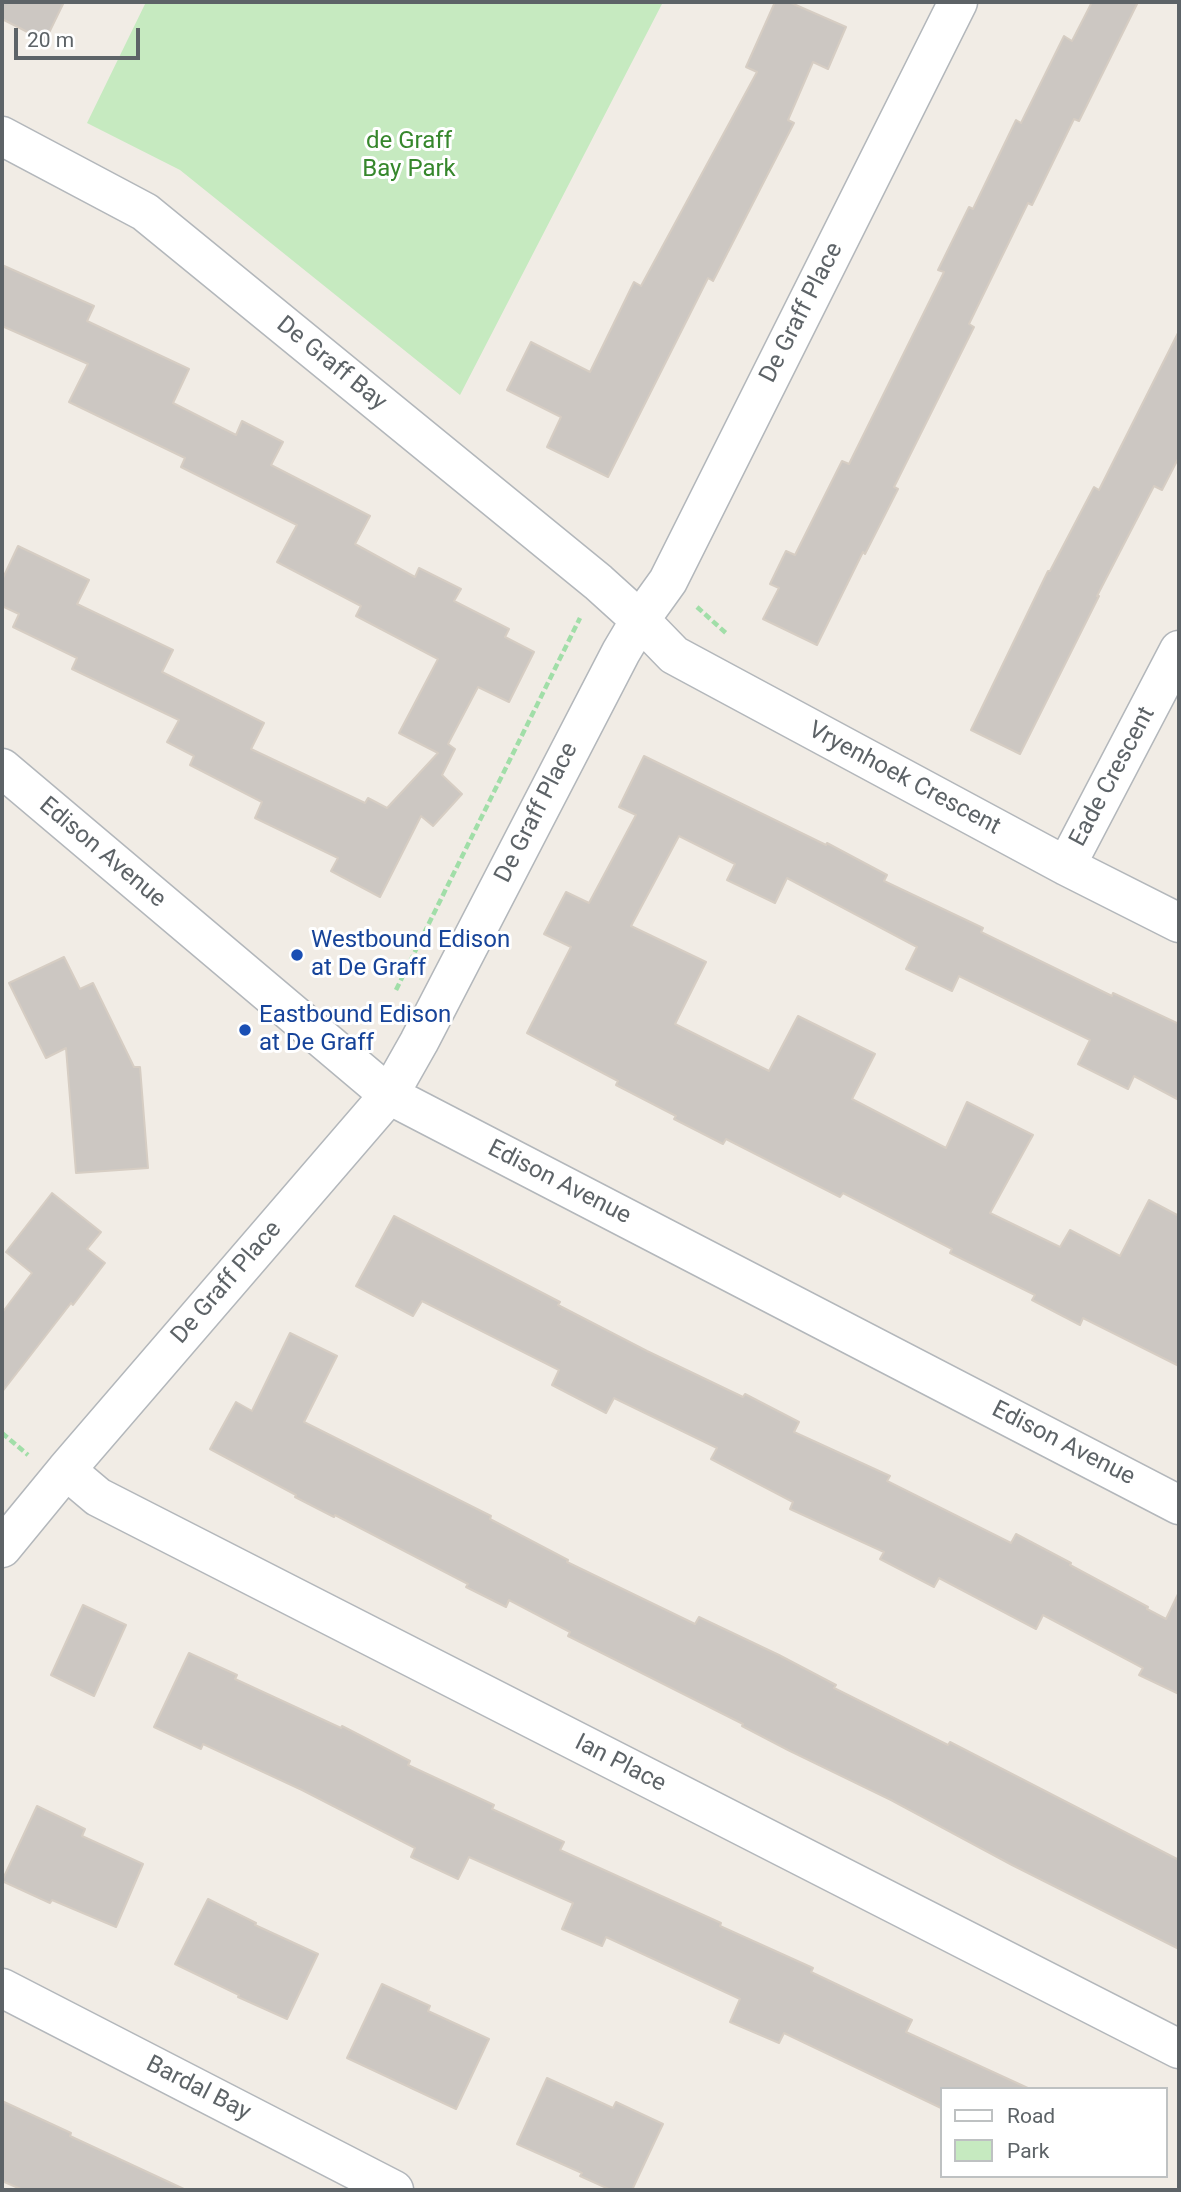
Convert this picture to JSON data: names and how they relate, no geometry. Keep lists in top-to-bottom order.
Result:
{
  "streets": {
    "street": [
      "De Graff Place",
      "De Graff Bay",
      "Eade Crescent",
      "Vryenhoek Crescent",
      "Edison Avenue",
      "Ian Place",
      "Bardal Bay"
    ]
  },
  "crossings": [
    ["De Graff Place", "De Graff Bay"],
    ["De Graff Place", "Vryenhoek Crescent"],
    ["De Graff Place", "Edison Avenue"],
    ["De Graff Place", "Ian Place"],
    ["De Graff Bay", "Vryenhoek Crescent"],
    ["Eade Crescent", "Vryenhoek Crescent"]
  ],
  "parks": ["de Graff Bay Park"],
  "places": ["Westbound Edison at De Graff", "Eastbound Edison at De Graff"],
  "legend": ["Road", "Park"],
  "scale_bar": "20 m"
}
